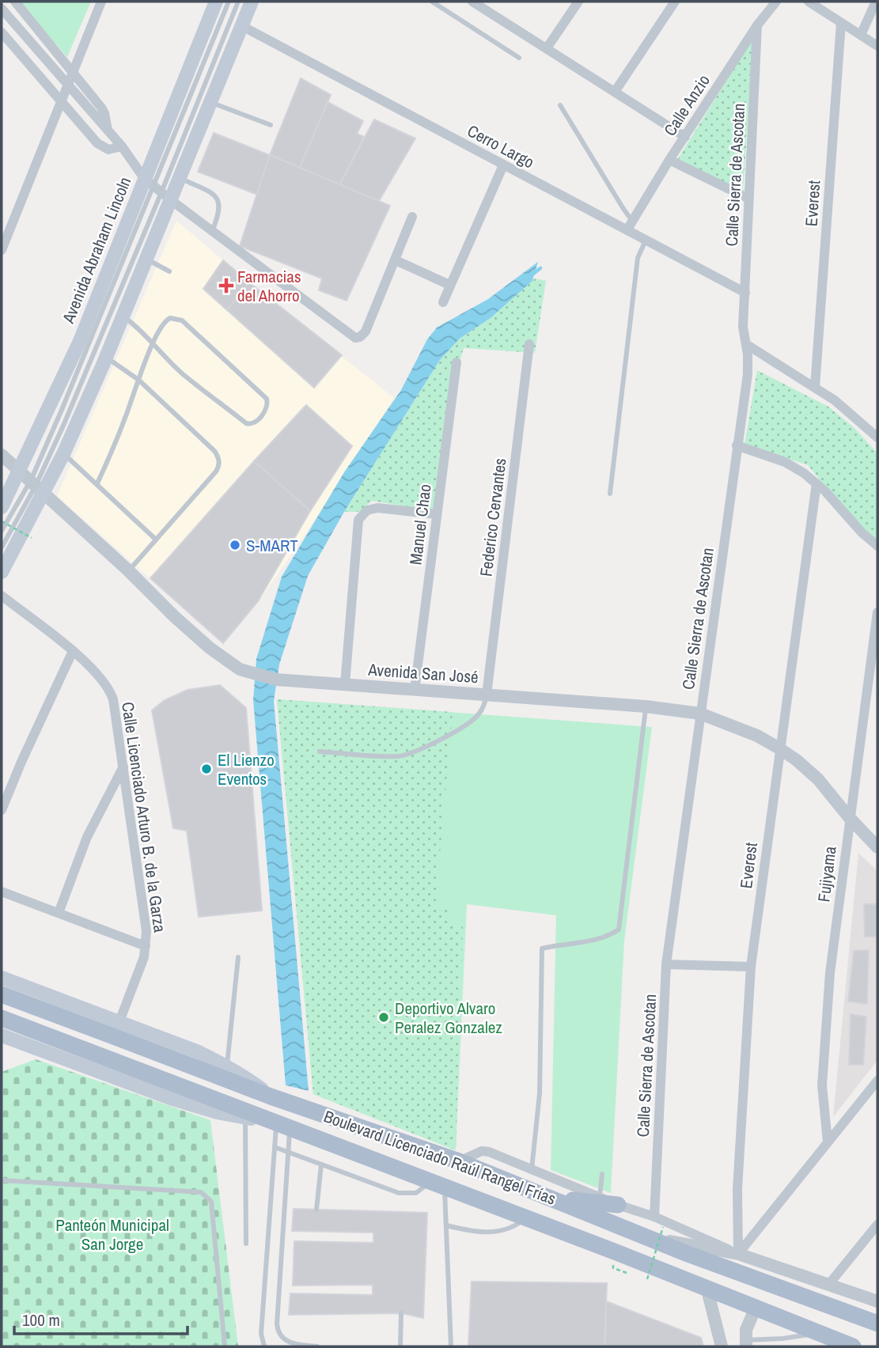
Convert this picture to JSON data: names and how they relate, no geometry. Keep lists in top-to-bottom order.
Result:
{
  "streets": {
    "main road": ["Avenida Abraham Lincoln", "Boulevard Licenciado Raúl Rangel Frías"],
    "street": [
      "Calle Anzio",
      "Cerro Largo",
      "Calle Sierra de Ascotan",
      "Everest",
      "Federico Cervantes",
      "Manuel Chao",
      "Avenida San José",
      "Calle Licenciado Arturo B. de la Garza",
      "Fujiyama"
    ]
  },
  "crossings": [
    ["Calle Anzio", "Cerro Largo"],
    ["Calle Anzio", "Calle Sierra de Ascotan"],
    ["Cerro Largo", "Calle Sierra de Ascotan"],
    ["Calle Sierra de Ascotan", "Avenida San José"],
    ["Everest", "Avenida San José"],
    ["Avenida Abraham Lincoln", "Avenida San José"],
    ["Federico Cervantes", "Avenida San José"],
    ["Manuel Chao", "Avenida San José"],
    ["Avenida San José", "Fujiyama"],
    ["Calle Licenciado Arturo B. de la Garza", "Boulevard Licenciado Raúl Rangel Frías"]
  ],
  "parks": ["Panteón Municipal San Jorge"],
  "places": {
    "health": ["Farmacias del Ahorro"],
    "other": ["S-MART", "El Lienzo Eventos", "Deportivo Alvaro Peralez Gonzalez"]
  },
  "scale_bar": "100 m"
}
